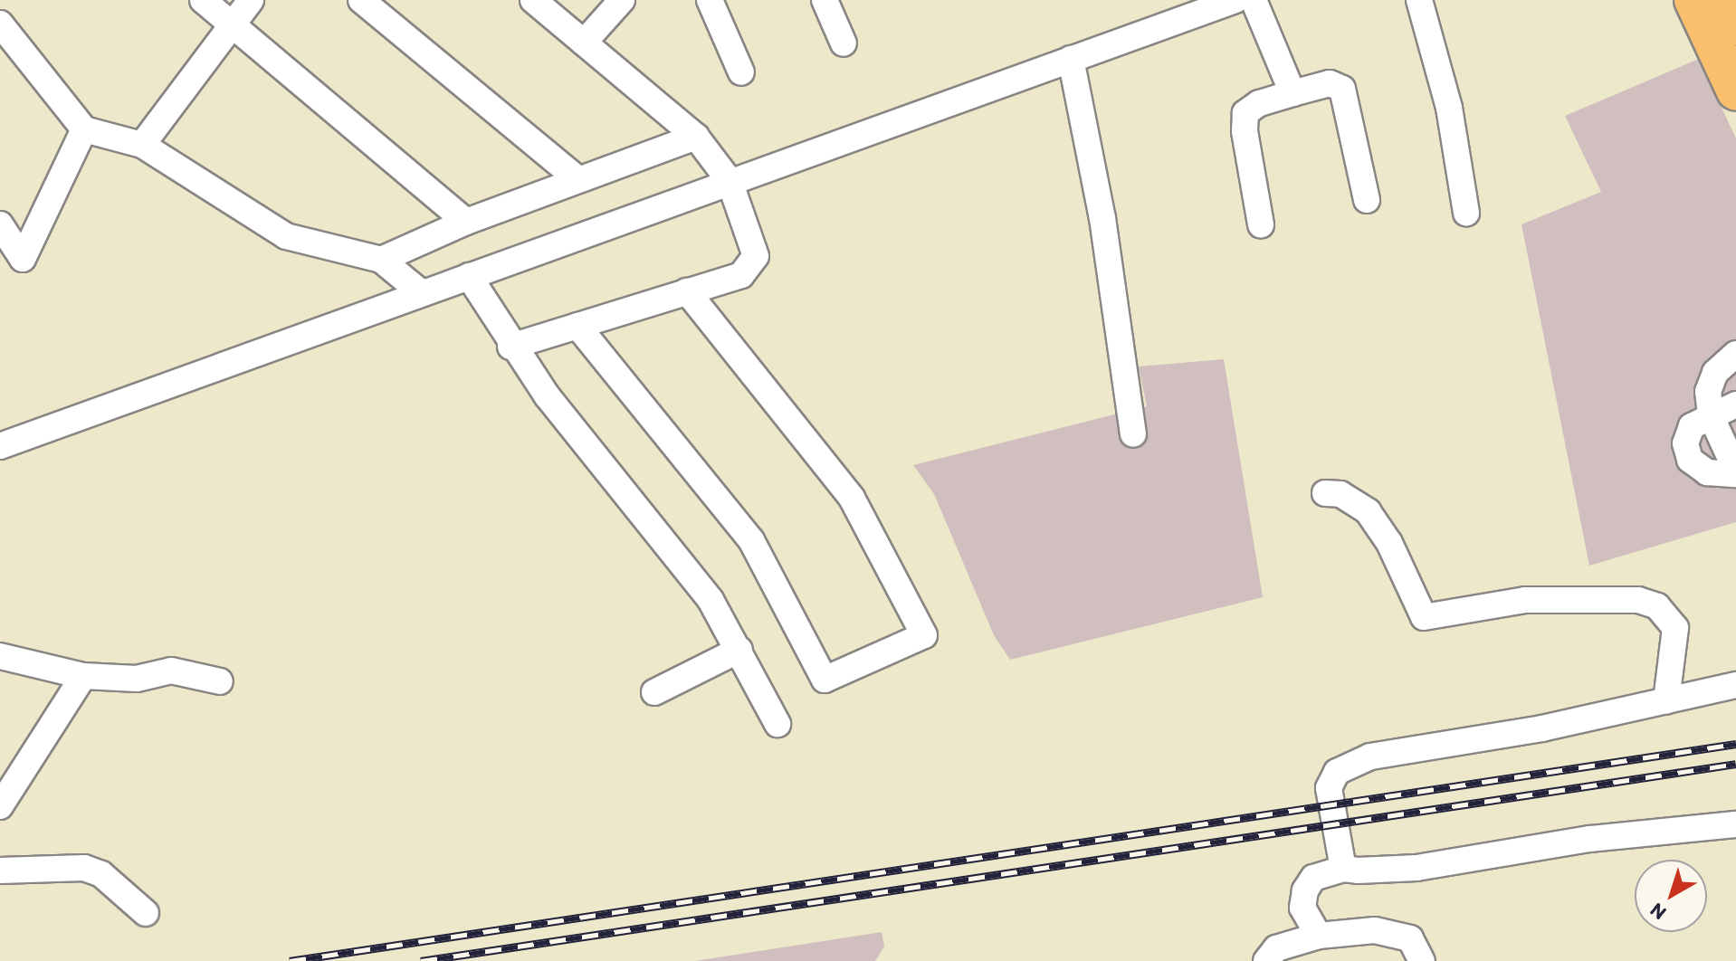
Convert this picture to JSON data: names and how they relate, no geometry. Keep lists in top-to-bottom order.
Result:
{
  "north": "bottom left"
}
